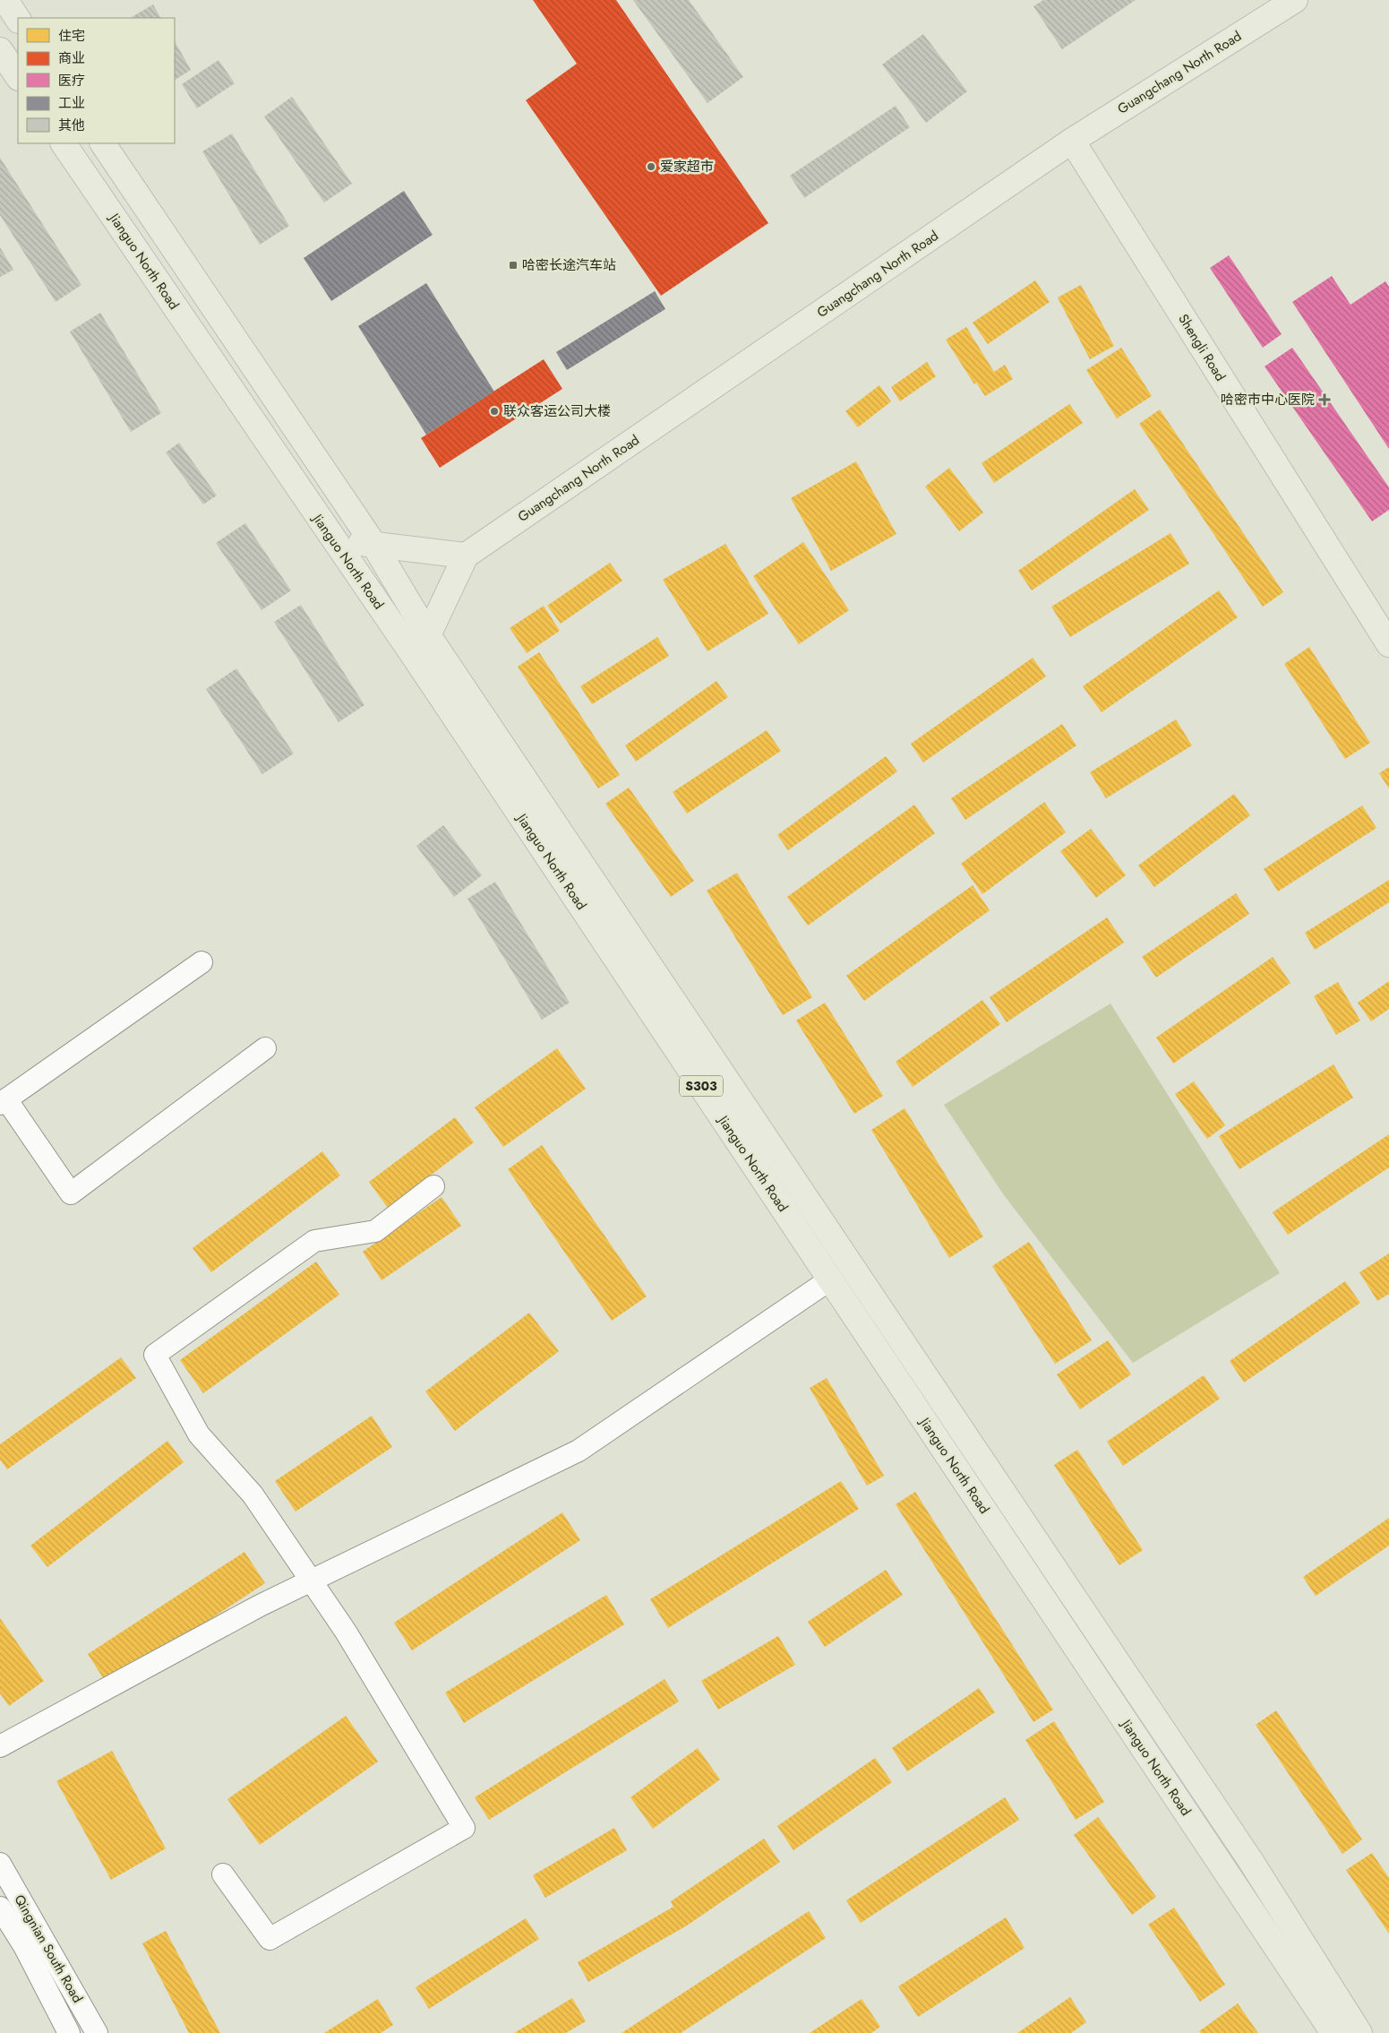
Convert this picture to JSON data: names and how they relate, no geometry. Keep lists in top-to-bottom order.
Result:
{
  "streets": {
    "main road": [
      "Guangchang North Road",
      "Jianguo North Road",
      "Shengli Road",
      "S303"
    ],
    "street": ["Qingnian South Road"]
  },
  "crossings": [
    ["Guangchang North Road", "Shengli Road"]
  ],
  "places": {
    "other": ["爱家超市", "联众客运公司大楼"],
    "transit": ["哈密长途汽车站"],
    "health": ["哈密市中心医院"]
  },
  "legend": [
    "住宅",
    "商业",
    "医疗",
    "工业",
    "其他"
  ]
}
